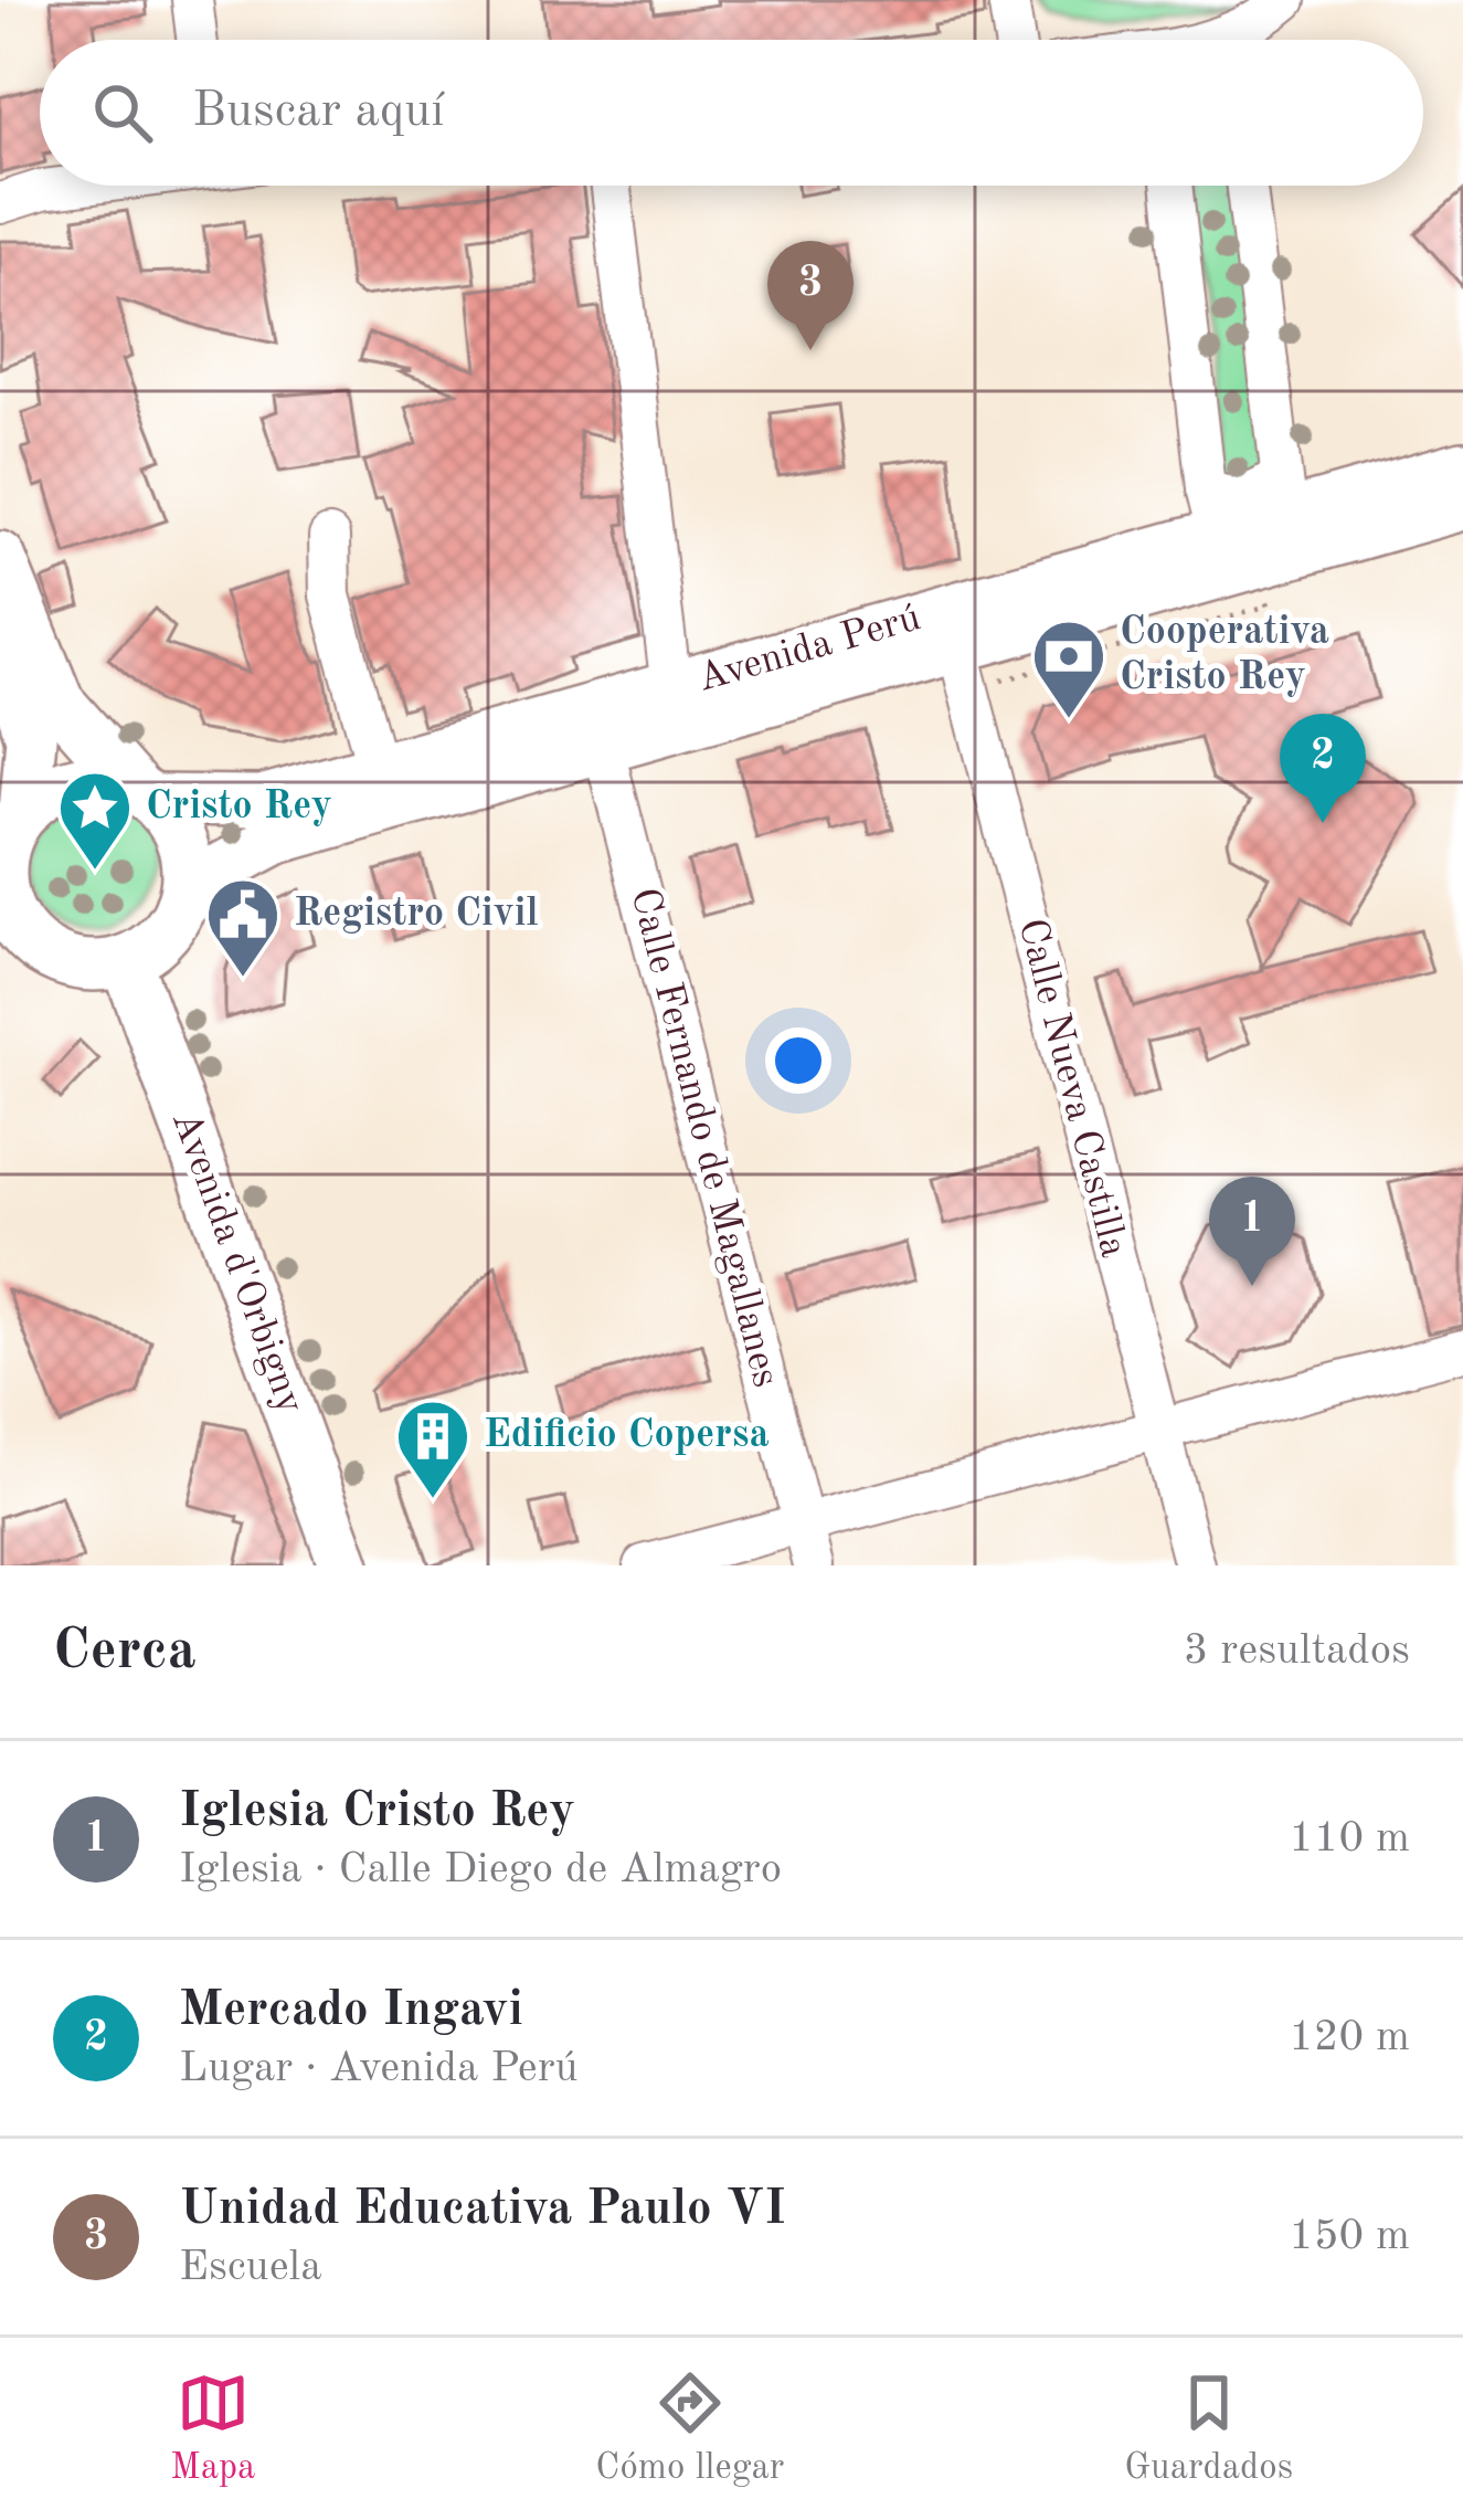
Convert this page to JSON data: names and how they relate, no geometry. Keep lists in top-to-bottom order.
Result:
{
  "streets": {
    "main road": ["Avenida Perú", "Avenida d'Orbigny"],
    "street": ["Calle Nueva Castilla", "Calle Fernando de Magallanes"]
  },
  "crossings": [
    ["Avenida Perú", "Calle Nueva Castilla"],
    ["Avenida Perú", "Calle Fernando de Magallanes"],
    ["Avenida Perú", "Avenida d'Orbigny"]
  ],
  "places": {
    "bank": ["Cooperativa Cristo Rey"],
    "place": ["Cristo Rey"],
    "public building": ["Registro Civil"],
    "building": ["Edificio Copersa"]
  },
  "page": {
    "search": "Buscar aquí",
    "pins": ["3", "2", "1"],
    "heading": ["Cerca", "3 resultados"],
    "list": [
      {
        "mark": "1",
        "name": "Iglesia Cristo Rey",
        "note": "Iglesia · Calle Diego de Almagro",
        "value": "110 m"
      },
      {
        "mark": "2",
        "name": "Mercado Ingavi",
        "note": "Lugar · Avenida Perú",
        "value": "120 m"
      },
      {
        "mark": "3",
        "name": "Unidad Educativa Paulo VI",
        "note": "Escuela",
        "value": "150 m"
      }
    ],
    "nav": ["Mapa", "Cómo llegar", "Guardados"]
  }
}
